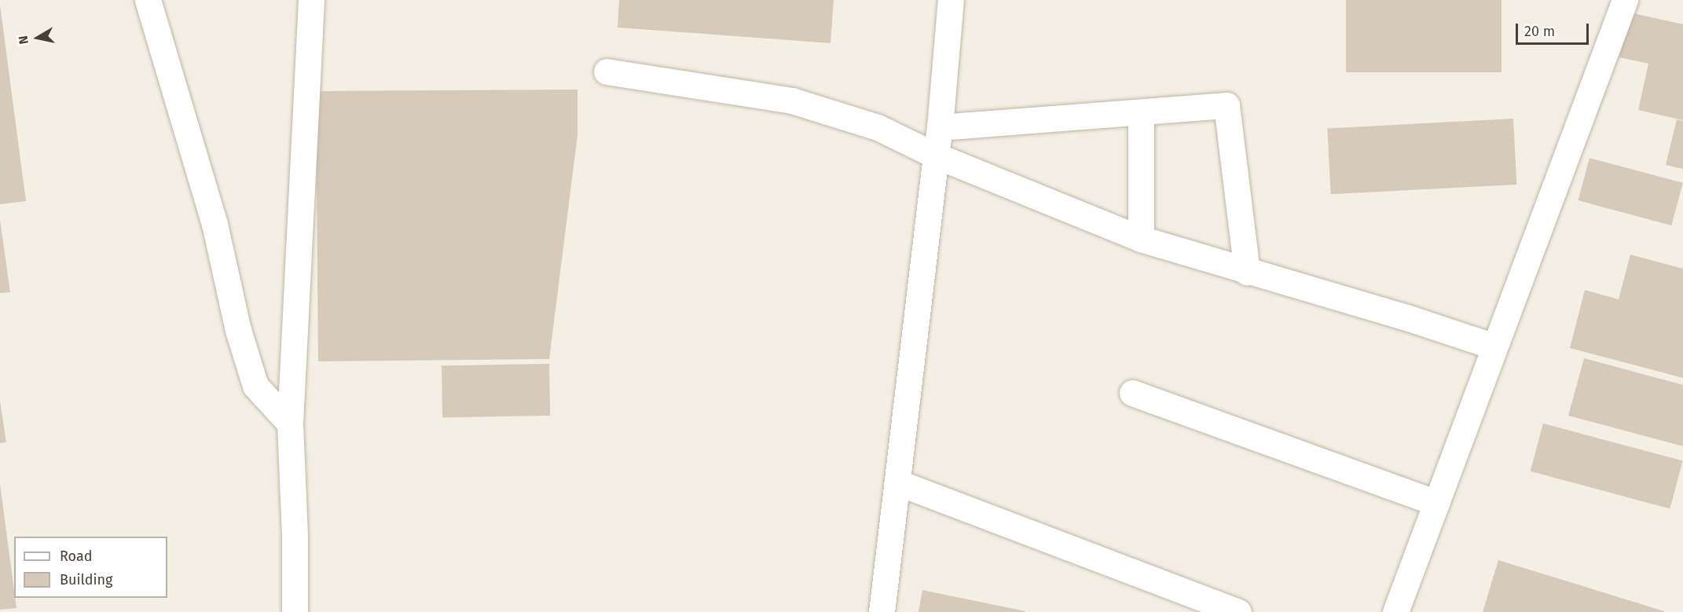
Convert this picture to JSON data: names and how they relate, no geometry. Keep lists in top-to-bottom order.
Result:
{
  "legend": ["Road", "Building"],
  "scale_bar": "20 m",
  "north": "left"
}
